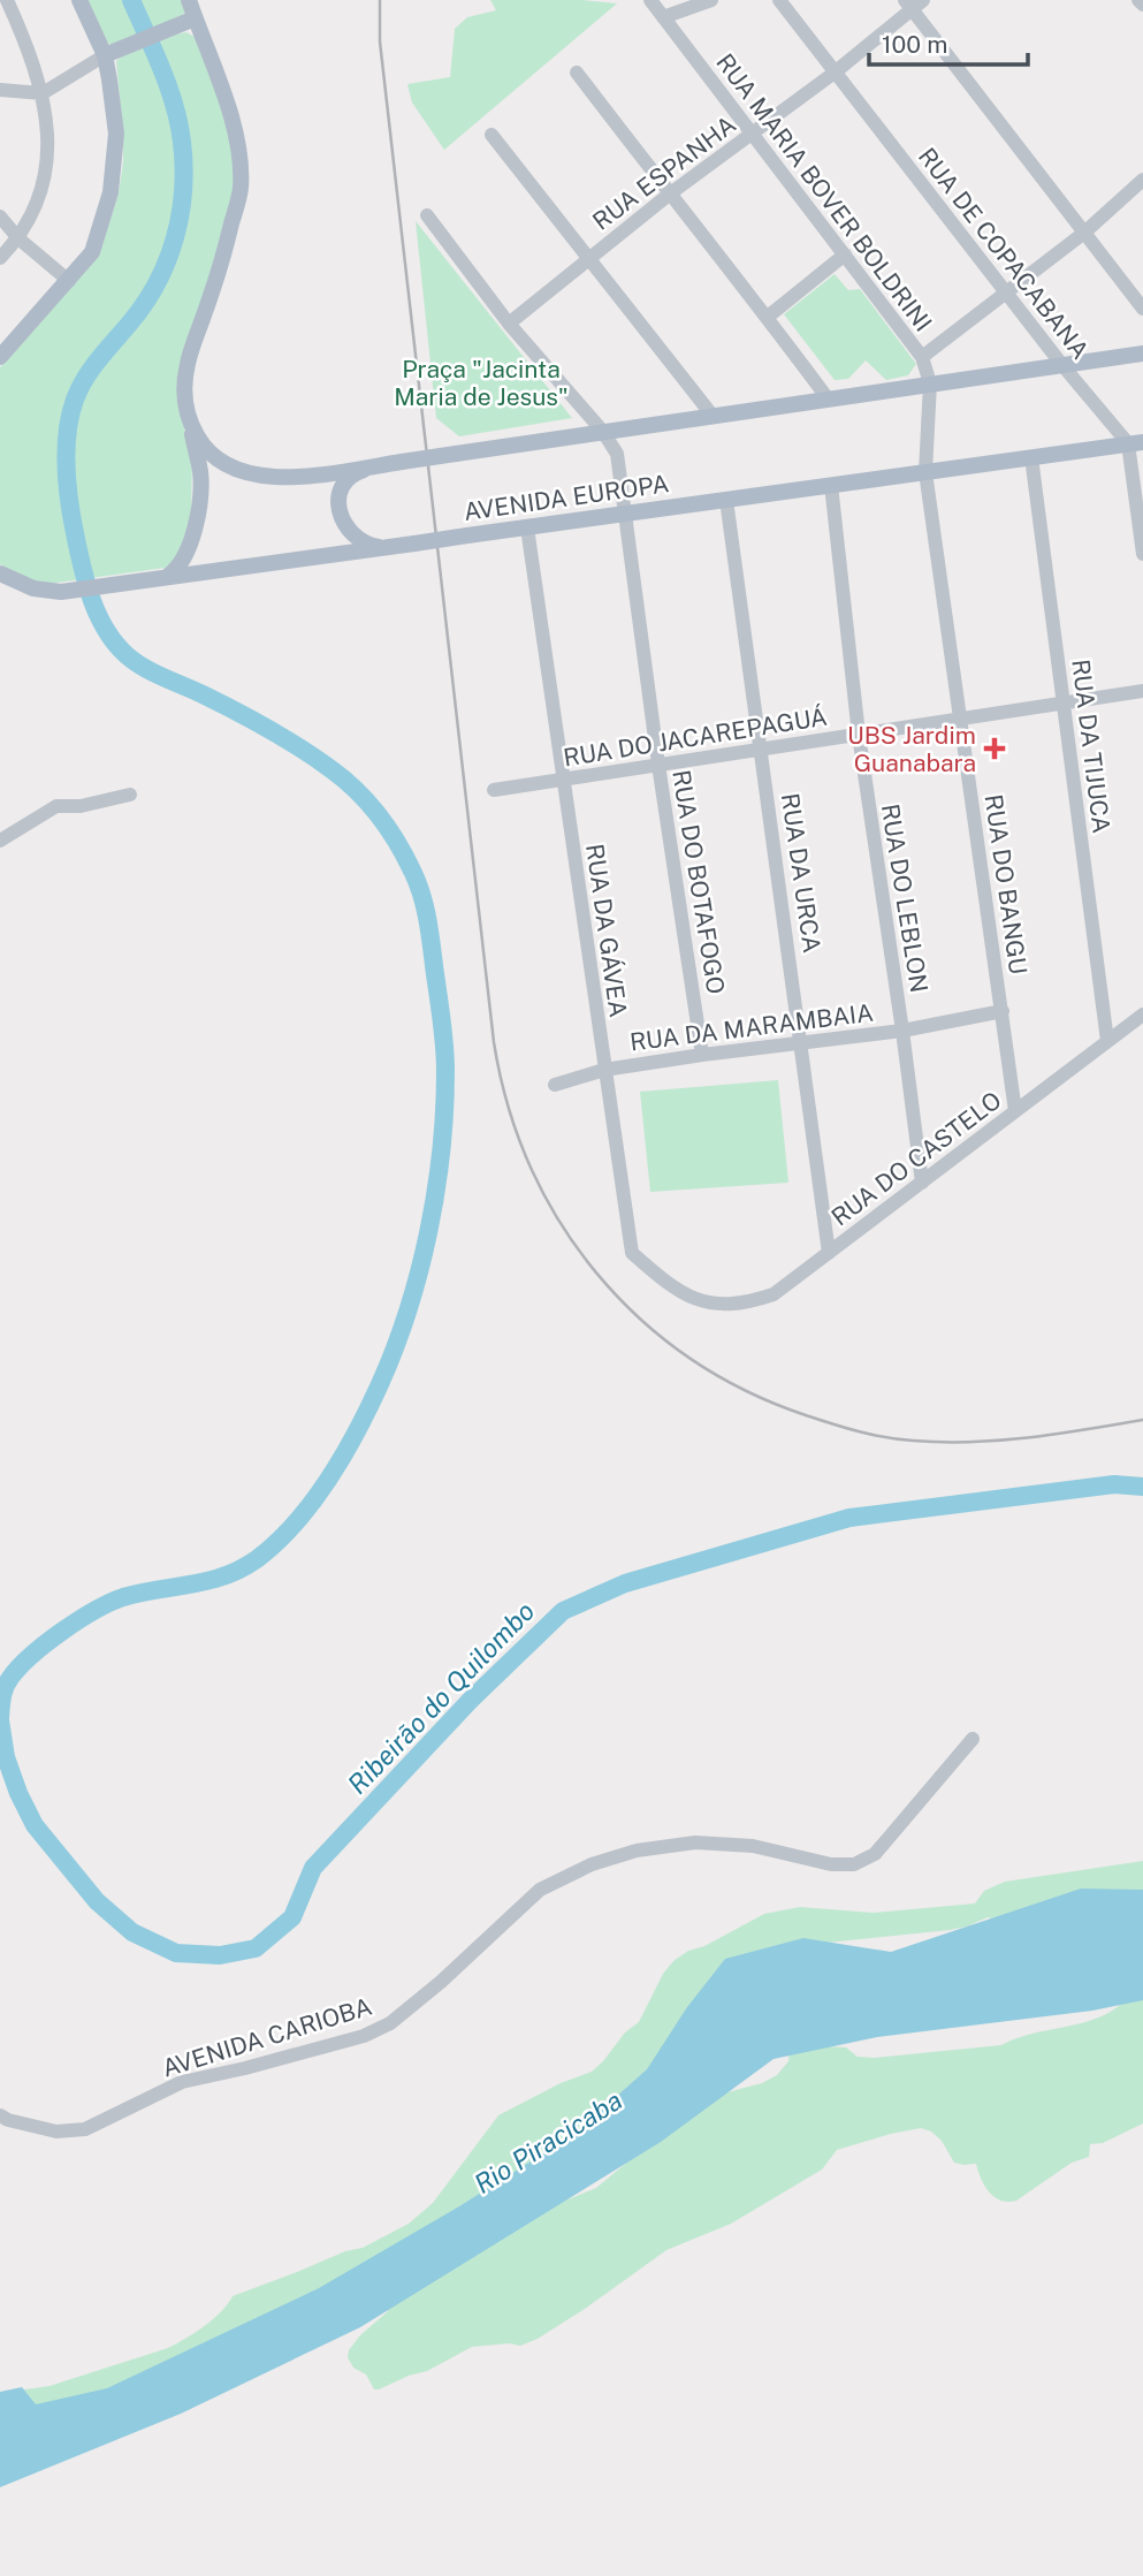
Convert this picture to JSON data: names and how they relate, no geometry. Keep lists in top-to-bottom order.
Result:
{
  "streets": {
    "main road": ["AVENIDA EUROPA"],
    "street": [
      "RUA ESPANHA",
      "RUA MARIA BOVER BOLDRINI",
      "RUA DE COPACABANA",
      "RUA DO JACAREPAGUÁ",
      "RUA DA TIJUCA",
      "RUA DA URCA",
      "RUA DO BOTAFOGO",
      "RUA DO BANGU",
      "RUA DO LEBLON",
      "RUA DA GÁVEA",
      "RUA DA MARAMBAIA",
      "RUA DO CASTELO",
      "AVENIDA CARIOBA"
    ]
  },
  "crossings": [
    ["RUA ESPANHA", "RUA MARIA BOVER BOLDRINI"],
    ["RUA ESPANHA", "RUA DE COPACABANA"],
    ["RUA ESPANHA", "RUA DO BOTAFOGO"],
    ["RUA MARIA BOVER BOLDRINI", "AVENIDA EUROPA"],
    ["RUA MARIA BOVER BOLDRINI", "RUA DO BANGU"],
    ["RUA DE COPACABANA", "AVENIDA EUROPA"],
    ["AVENIDA EUROPA", "RUA DA TIJUCA"],
    ["AVENIDA EUROPA", "RUA DA URCA"],
    ["AVENIDA EUROPA", "RUA DO BOTAFOGO"],
    ["AVENIDA EUROPA", "RUA DO BANGU"],
    ["AVENIDA EUROPA", "RUA DO LEBLON"],
    ["AVENIDA EUROPA", "RUA DA GÁVEA"],
    ["RUA DO JACAREPAGUÁ", "RUA DA TIJUCA"],
    ["RUA DO JACAREPAGUÁ", "RUA DA URCA"],
    ["RUA DO JACAREPAGUÁ", "RUA DO BOTAFOGO"],
    ["RUA DO JACAREPAGUÁ", "RUA DO BANGU"],
    ["RUA DO JACAREPAGUÁ", "RUA DO LEBLON"],
    ["RUA DO JACAREPAGUÁ", "RUA DA GÁVEA"],
    ["RUA DA TIJUCA", "RUA DO CASTELO"],
    ["RUA DA URCA", "RUA DA MARAMBAIA"],
    ["RUA DA URCA", "RUA DO CASTELO"],
    ["RUA DO BOTAFOGO", "RUA DA MARAMBAIA"],
    ["RUA DO BANGU", "RUA DA MARAMBAIA"],
    ["RUA DO BANGU", "RUA DO CASTELO"],
    ["RUA DO LEBLON", "RUA DA MARAMBAIA"],
    ["RUA DO LEBLON", "RUA DO CASTELO"],
    ["RUA DA GÁVEA", "RUA DA MARAMBAIA"],
    ["RUA DA GÁVEA", "RUA DO CASTELO"]
  ],
  "water": ["Ribeirão do Quilombo", "Rio Piracicaba"],
  "parks": ["Praça \"Jacinta Maria de Jesus\""],
  "places": {
    "health": ["UBS Jardim Guanabara"]
  },
  "scale_bar": "100 m"
}
